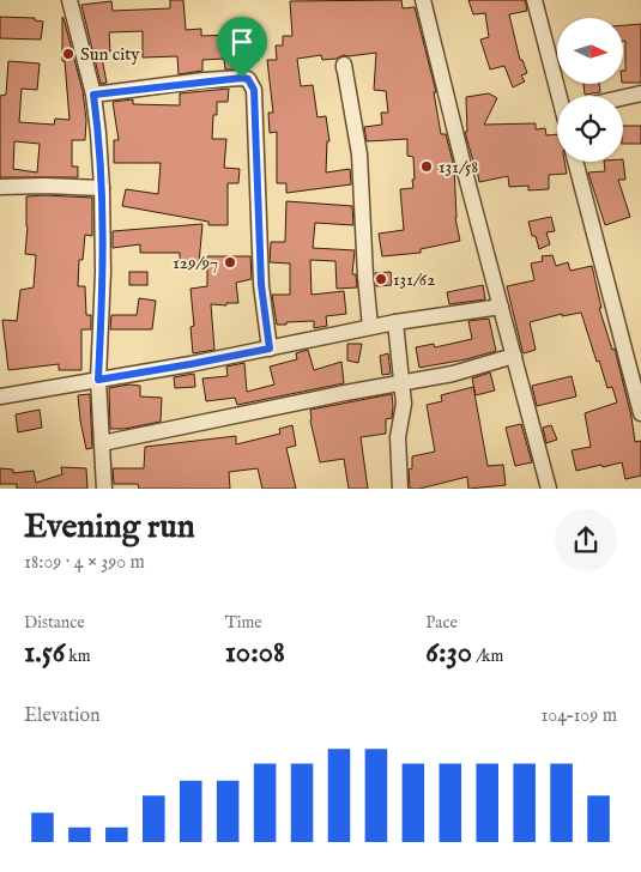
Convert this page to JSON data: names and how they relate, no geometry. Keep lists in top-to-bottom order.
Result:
{
  "places": [
    "Sun city",
    "131/58",
    "129/97",
    "131/62"
  ],
  "north": "right",
  "page": {
    "heading": ["Evening run", "18:09 · 4 × 390 m"],
    "stats": [
      ["Distance", "1.56 km"],
      ["Time", "10:08"],
      ["Pace", "6:30 /km"]
    ],
    "chart": ["Elevation", "104–109 m"]
  }
}
